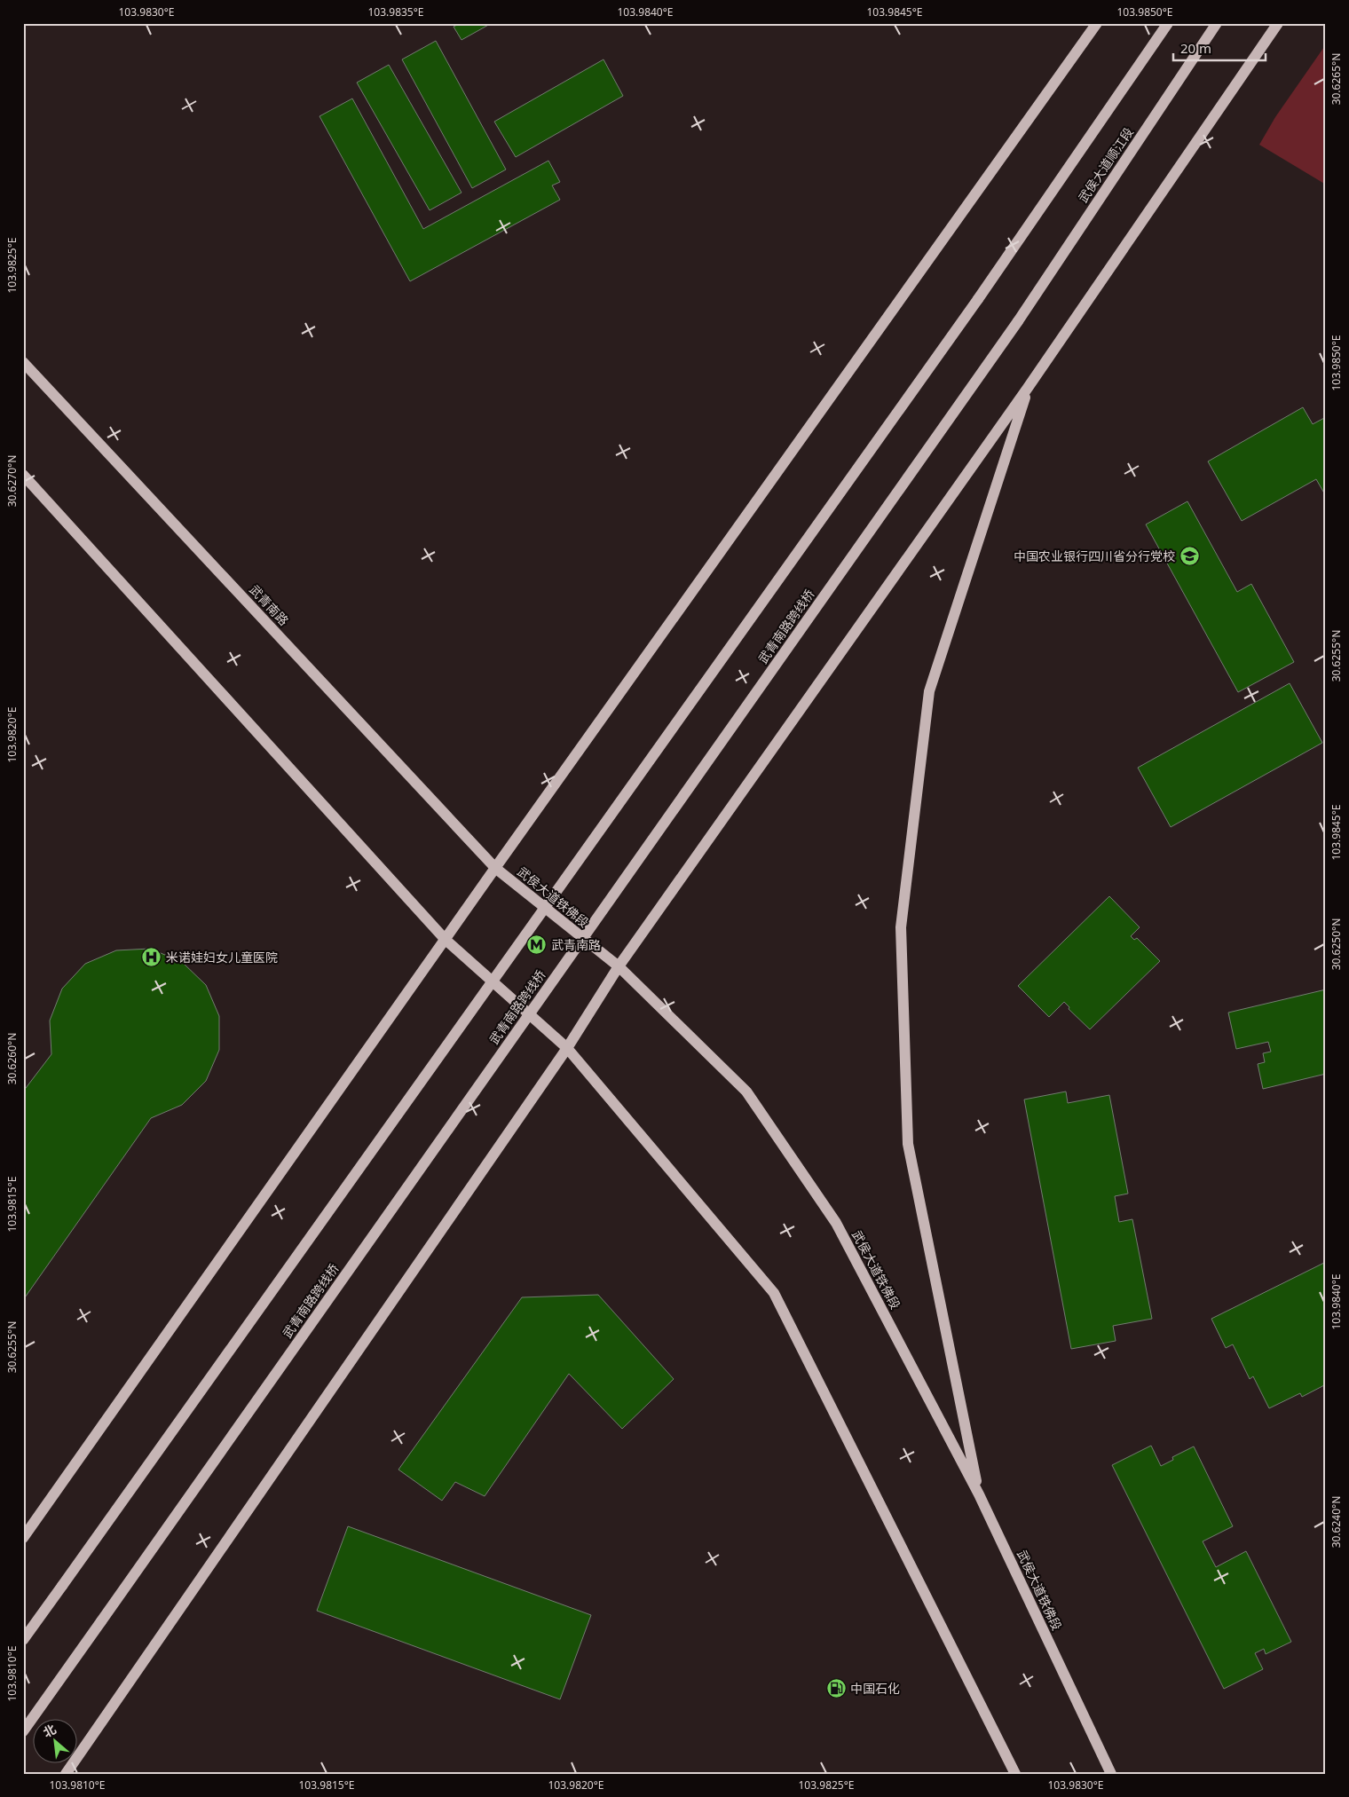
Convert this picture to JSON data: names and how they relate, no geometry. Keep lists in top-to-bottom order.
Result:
{
  "streets": {
    "main road": [
      "武侯大道顺江段",
      "武青南路",
      "武青南路跨线桥",
      "武侯大道铁佛段"
    ]
  },
  "crossings": [
    ["武侯大道顺江段", "武青南路跨线桥"],
    ["武青南路", "武侯大道铁佛段"]
  ],
  "places": {
    "school or university": ["中国农业银行四川省分行党校"],
    "metro station": ["武青南路"],
    "hospital": ["米诺娃妇女儿童医院"],
    "fuel station": ["中国石化"]
  },
  "scale_bar": "20 m",
  "north": "top left",
  "coordinates": [
    "103.9830°E",
    "103.9835°E",
    "103.9840°E",
    "103.9845°E",
    "103.9850°E",
    "30.6265°N",
    "103.9825°E",
    "30.6270°N",
    "30.6255°N",
    "103.9820°E",
    "30.6250°N",
    "30.6260°N",
    "103.9815°E",
    "30.6240°N",
    "103.9810°E"
  ]
}
